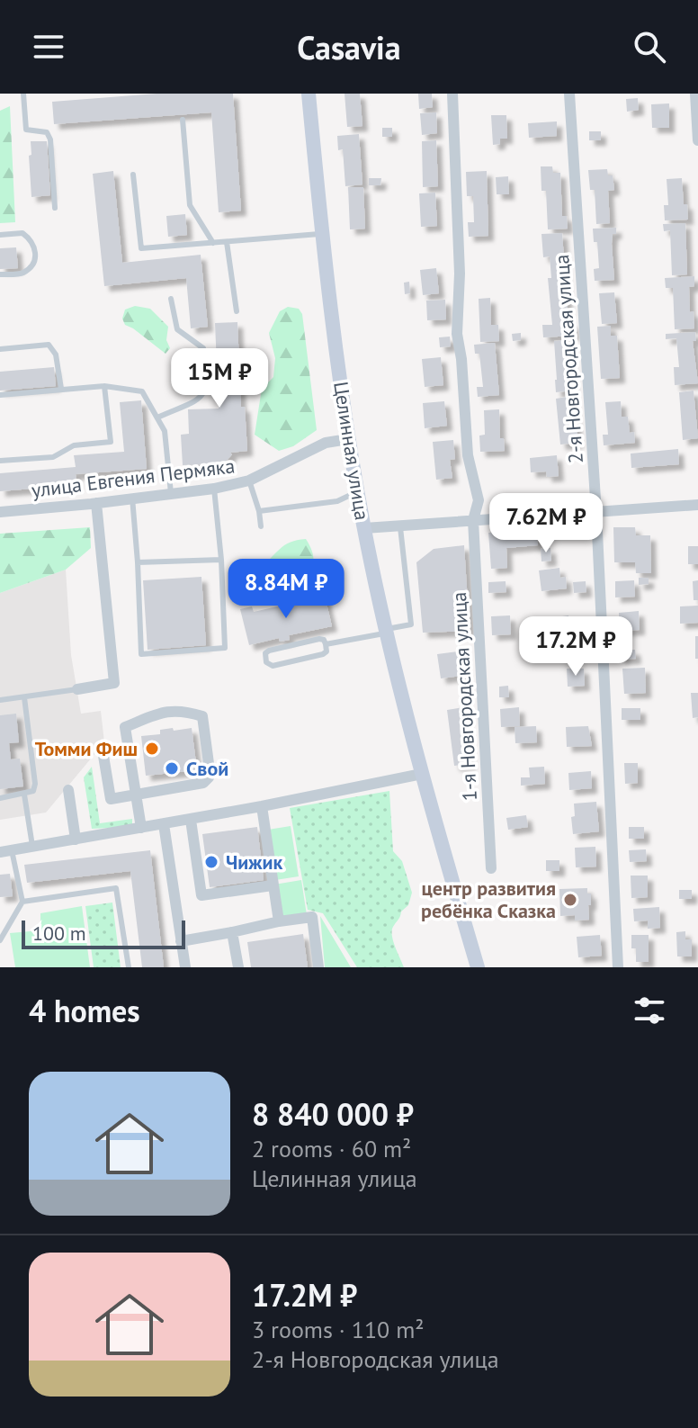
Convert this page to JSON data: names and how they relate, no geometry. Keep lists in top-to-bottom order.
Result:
{
  "streets": {
    "main road": ["Целинная улица"],
    "street": ["2-я Новгородская улица", "улица Евгения Пермяка", "1-я Новгородская улица"]
  },
  "crossings": [
    ["Целинная улица", "улица Евгения Пермяка"]
  ],
  "places": [
    "Томми Фиш",
    "Свой",
    "Чижик",
    "центр развития ребёнка Сказка"
  ],
  "scale_bar": "100 m",
  "page": {
    "header": "Casavia",
    "price": [
      "15M ₽",
      "7.62M ₽",
      "8.84M ₽",
      "17.2M ₽"
    ],
    "scale": "100 m",
    "heading": "4 homes",
    "list": [
      {
        "name": "8 840 000 ₽",
        "note": "2 rooms · 60 m² · Целинная улица"
      },
      {
        "name": "17.2M ₽",
        "note": "3 rooms · 110 m² · 2-я Новгородская улица"
      }
    ]
  }
}
